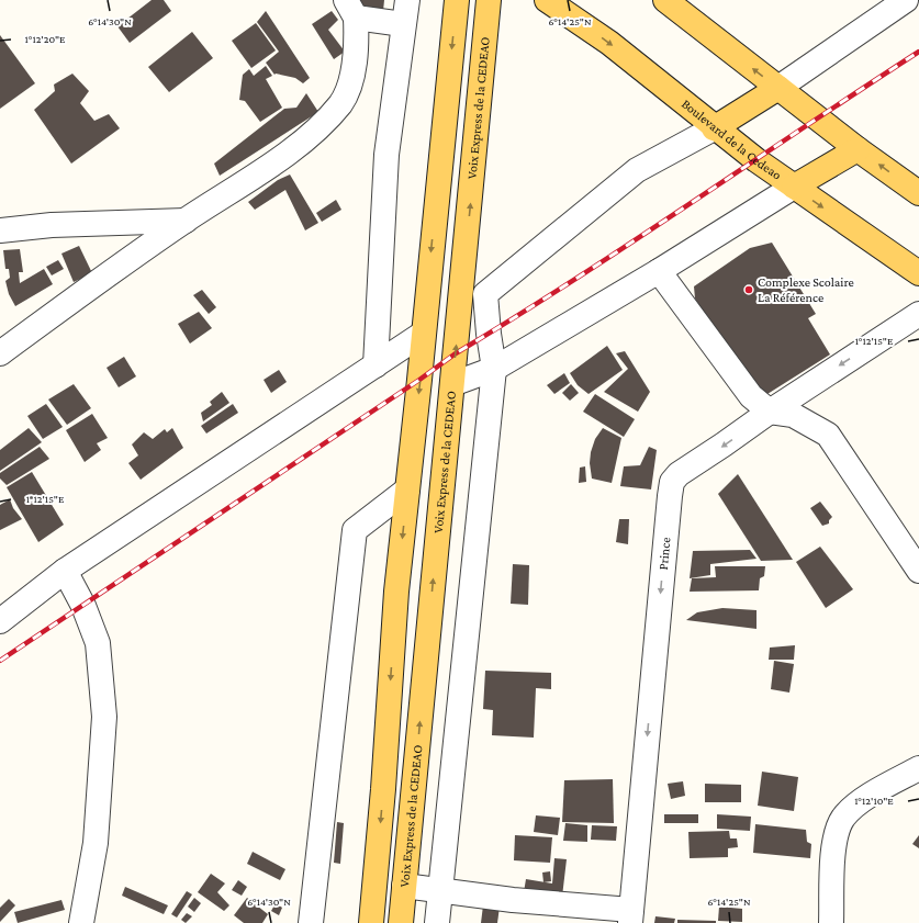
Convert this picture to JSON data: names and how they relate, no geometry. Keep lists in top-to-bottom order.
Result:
{
  "streets": {
    "main road": ["Voix Express de la CEDEAO", "Boulevard de la Cedeao"],
    "street": ["Prince"]
  },
  "places": ["Complexe Scolaire La Référence"],
  "coordinates": [
    "6°14'30\"N",
    "6°14'25\"N",
    "1°12'20\"E",
    "1°12'15\"E",
    "1°12'10\"E"
  ]
}
